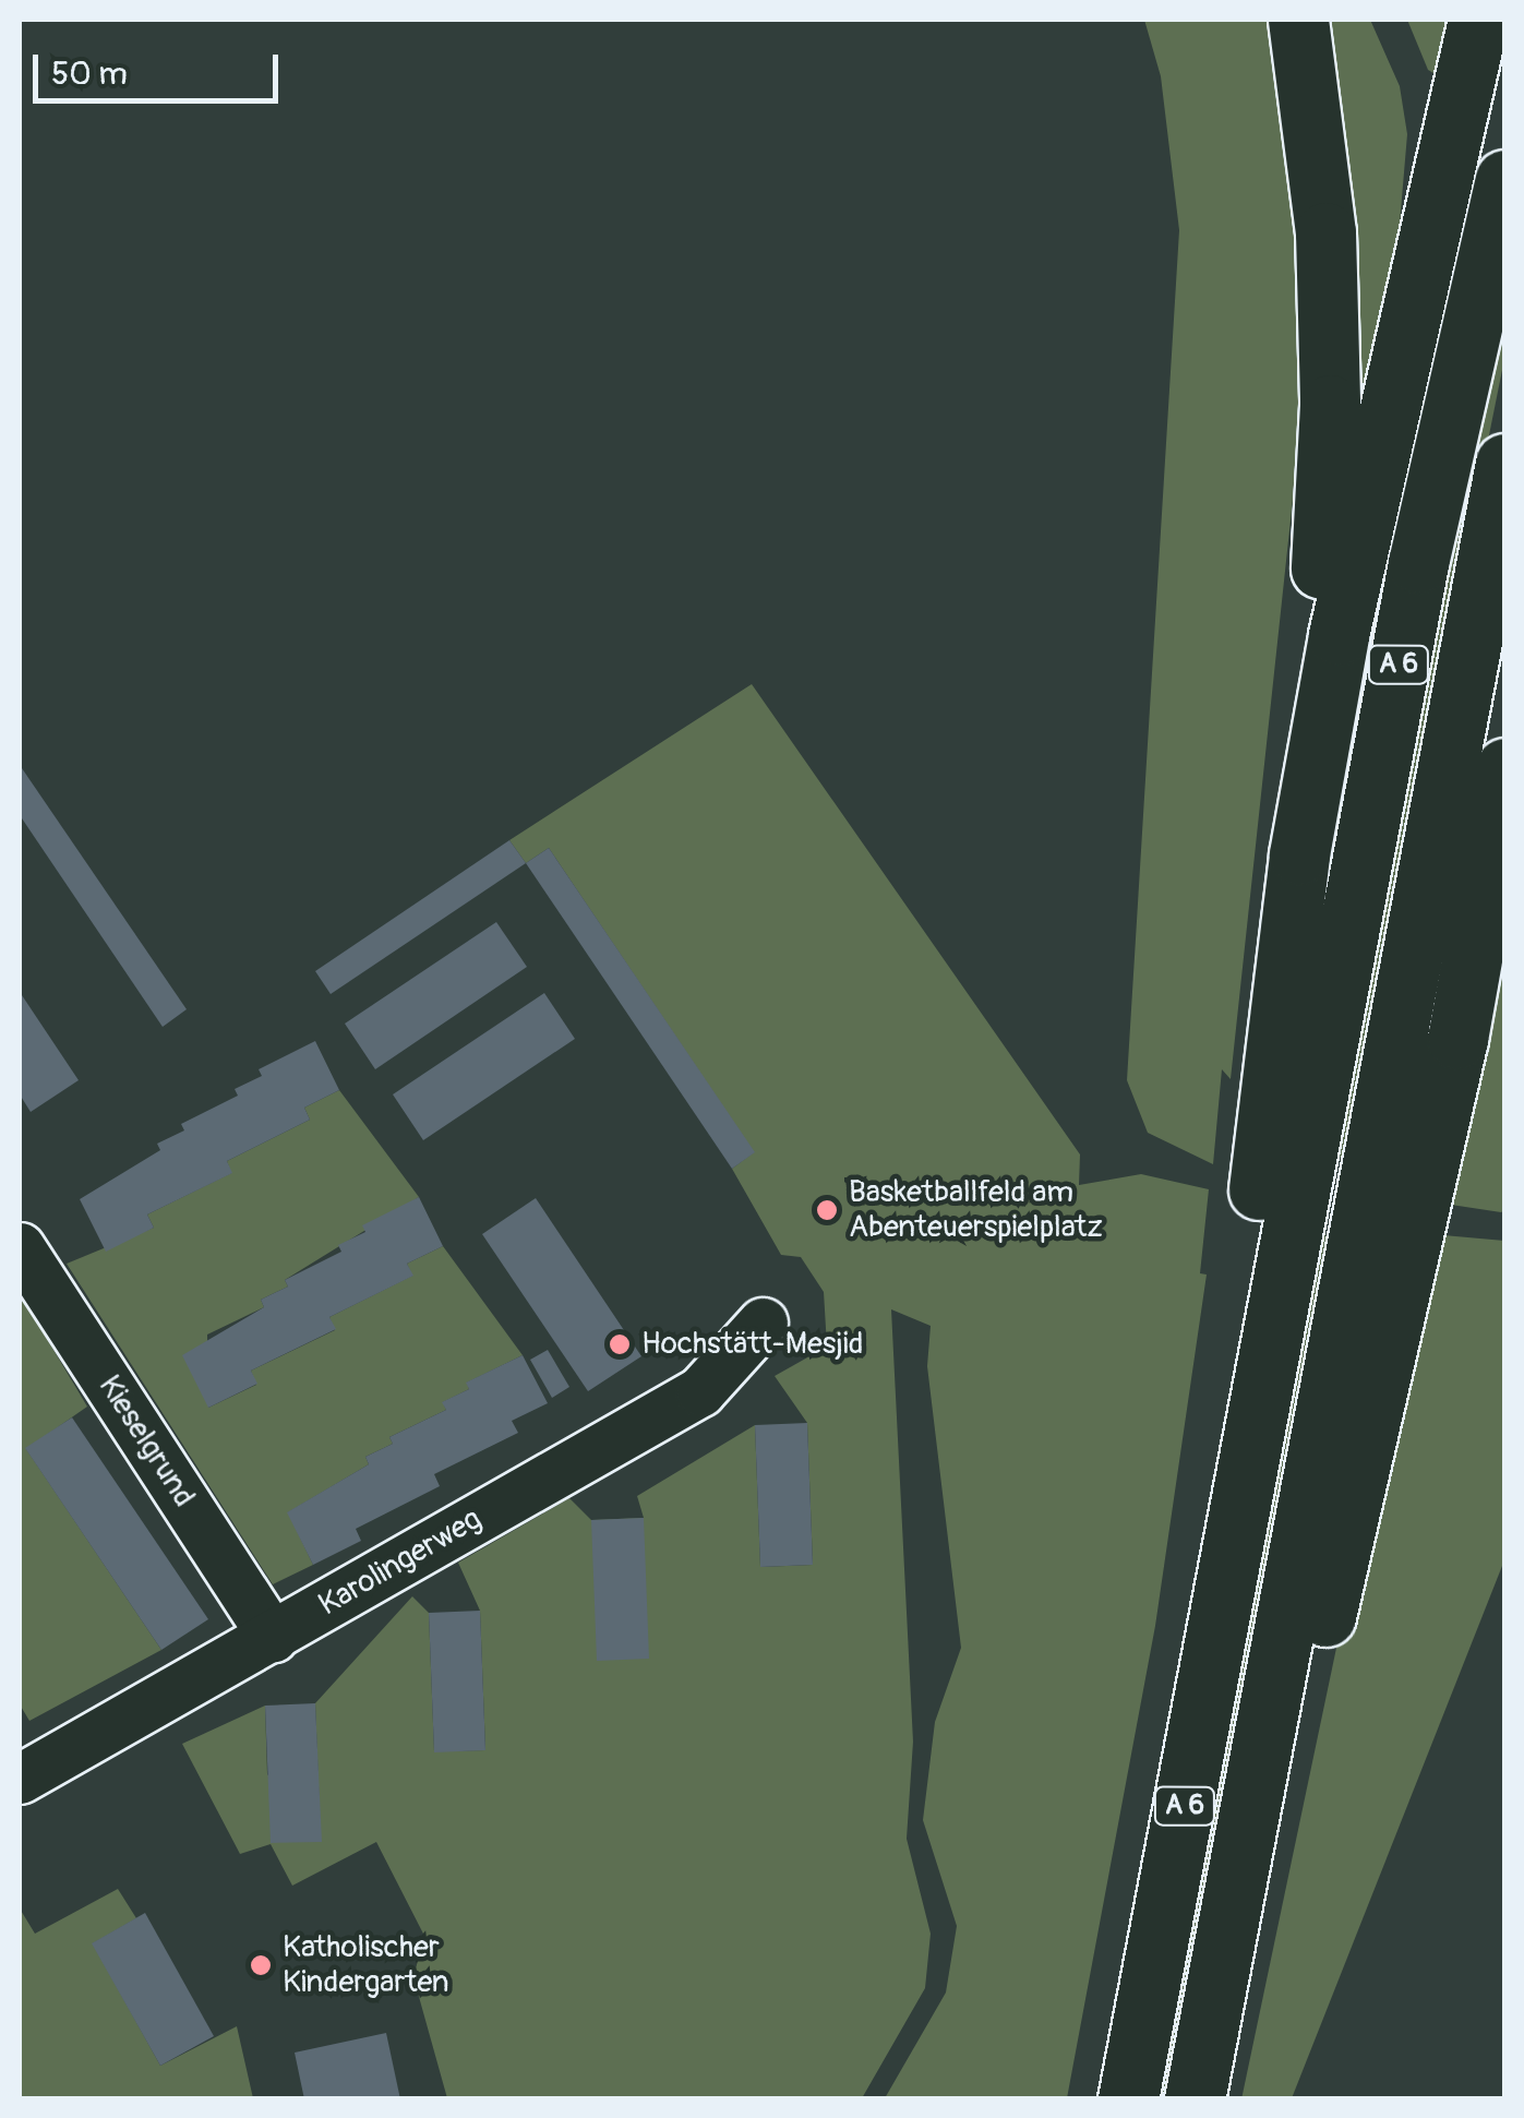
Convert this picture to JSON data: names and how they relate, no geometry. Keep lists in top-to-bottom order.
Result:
{
  "streets": {
    "highway": ["A 6"],
    "street": ["Kieselgrund", "Karolingerweg"]
  },
  "crossings": [
    ["Kieselgrund", "Karolingerweg"]
  ],
  "places": ["Basketballfeld am Abenteuerspielplatz", "Hochstätt-Mesjid", "Katholischer Kindergarten"],
  "scale_bar": "50 m"
}
